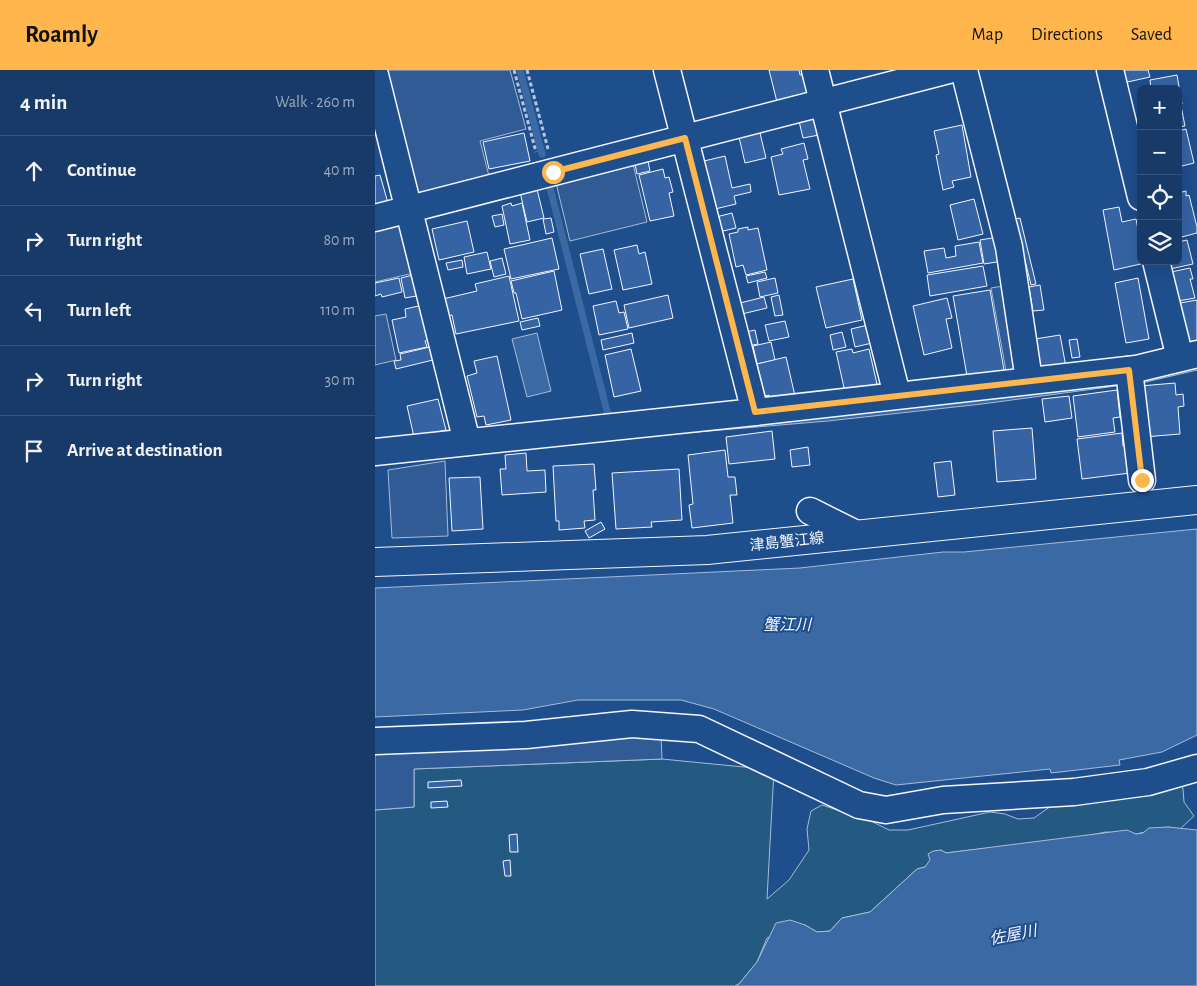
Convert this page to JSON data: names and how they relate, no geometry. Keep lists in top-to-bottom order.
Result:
{
  "streets": {
    "main road": ["津島蟹江線"]
  },
  "water": ["蟹江川", "佐屋川"],
  "page": {
    "header": "Roamly",
    "nav": ["Map", "Directions", "Saved"],
    "heading": ["4 min", "Walk · 260 m"],
    "map_buttons": ["+", "−"],
    "list": [
      ["Continue", "40 m"],
      ["Turn right", "80 m"],
      ["Turn left", "110 m"],
      ["Turn right", "30 m"],
      "Arrive at destination"
    ]
  }
}
